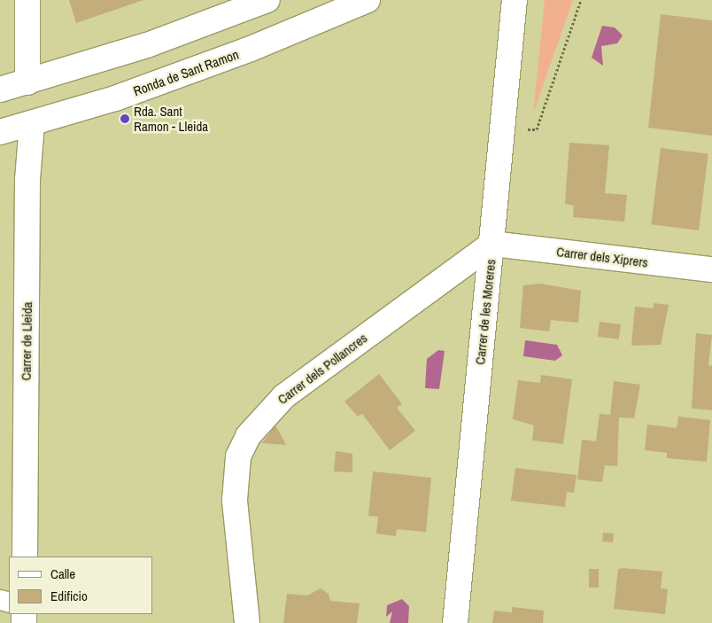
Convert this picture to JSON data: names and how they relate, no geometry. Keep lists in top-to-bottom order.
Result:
{
  "streets": {
    "street": [
      "Ronda de Sant Ramon",
      "Carrer dels Xiprers",
      "Carrer de les Moreres",
      "Carrer de Lleida",
      "Carrer dels Pollancres"
    ]
  },
  "crossings": [
    ["Ronda de Sant Ramon", "Carrer de Lleida"],
    ["Carrer dels Xiprers", "Carrer de les Moreres"],
    ["Carrer dels Xiprers", "Carrer dels Pollancres"],
    ["Carrer de les Moreres", "Carrer dels Pollancres"]
  ],
  "places": ["Rda. Sant Ramon - Lleida"],
  "legend": ["Calle", "Edificio"]
}
